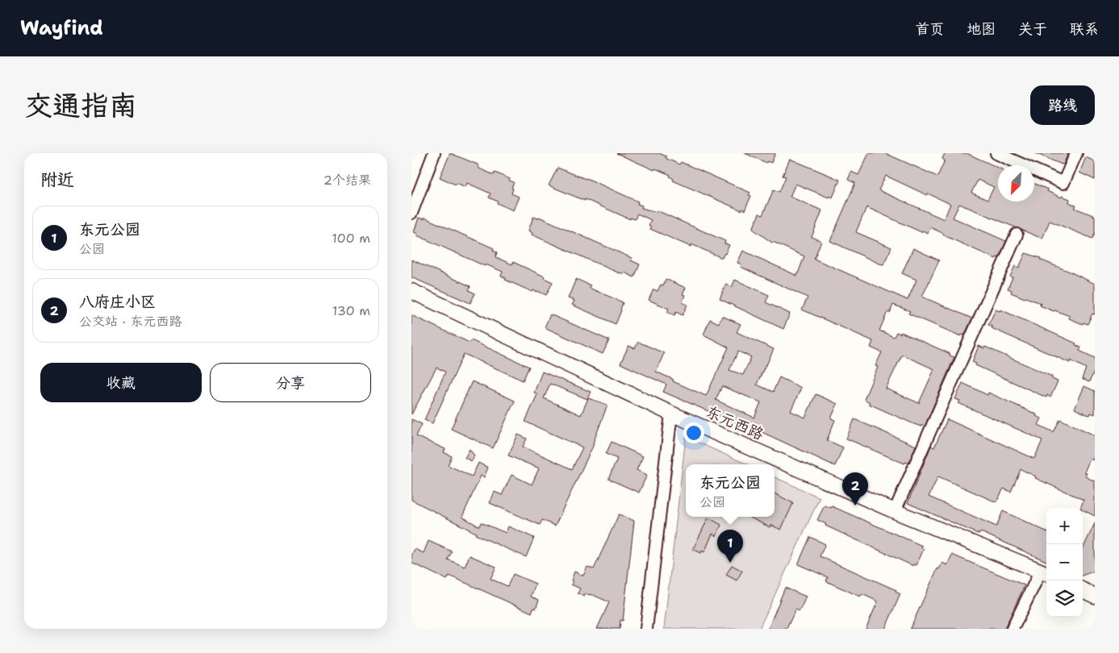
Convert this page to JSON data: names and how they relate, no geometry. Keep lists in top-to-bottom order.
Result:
{
  "streets": {
    "street": ["东元西路"]
  },
  "north": "bottom left",
  "page": {
    "header": "Wayfind",
    "nav": [
      "首页",
      "地图",
      "关于",
      "联系"
    ],
    "buttons": [
      "路线",
      ["收藏", "分享"]
    ],
    "title": "交通指南",
    "heading": ["附近", "2个结果"],
    "list": [
      {
        "mark": "1",
        "name": "东元公园",
        "note": "公园",
        "value": "100 m"
      },
      {
        "mark": "2",
        "name": "八府庄小区",
        "note": "公交站 · 东元西路",
        "value": "130 m"
      }
    ],
    "popup": ["东元公园", "公园"],
    "pins": ["2", "1"],
    "map_buttons": ["+", "−"]
  }
}
